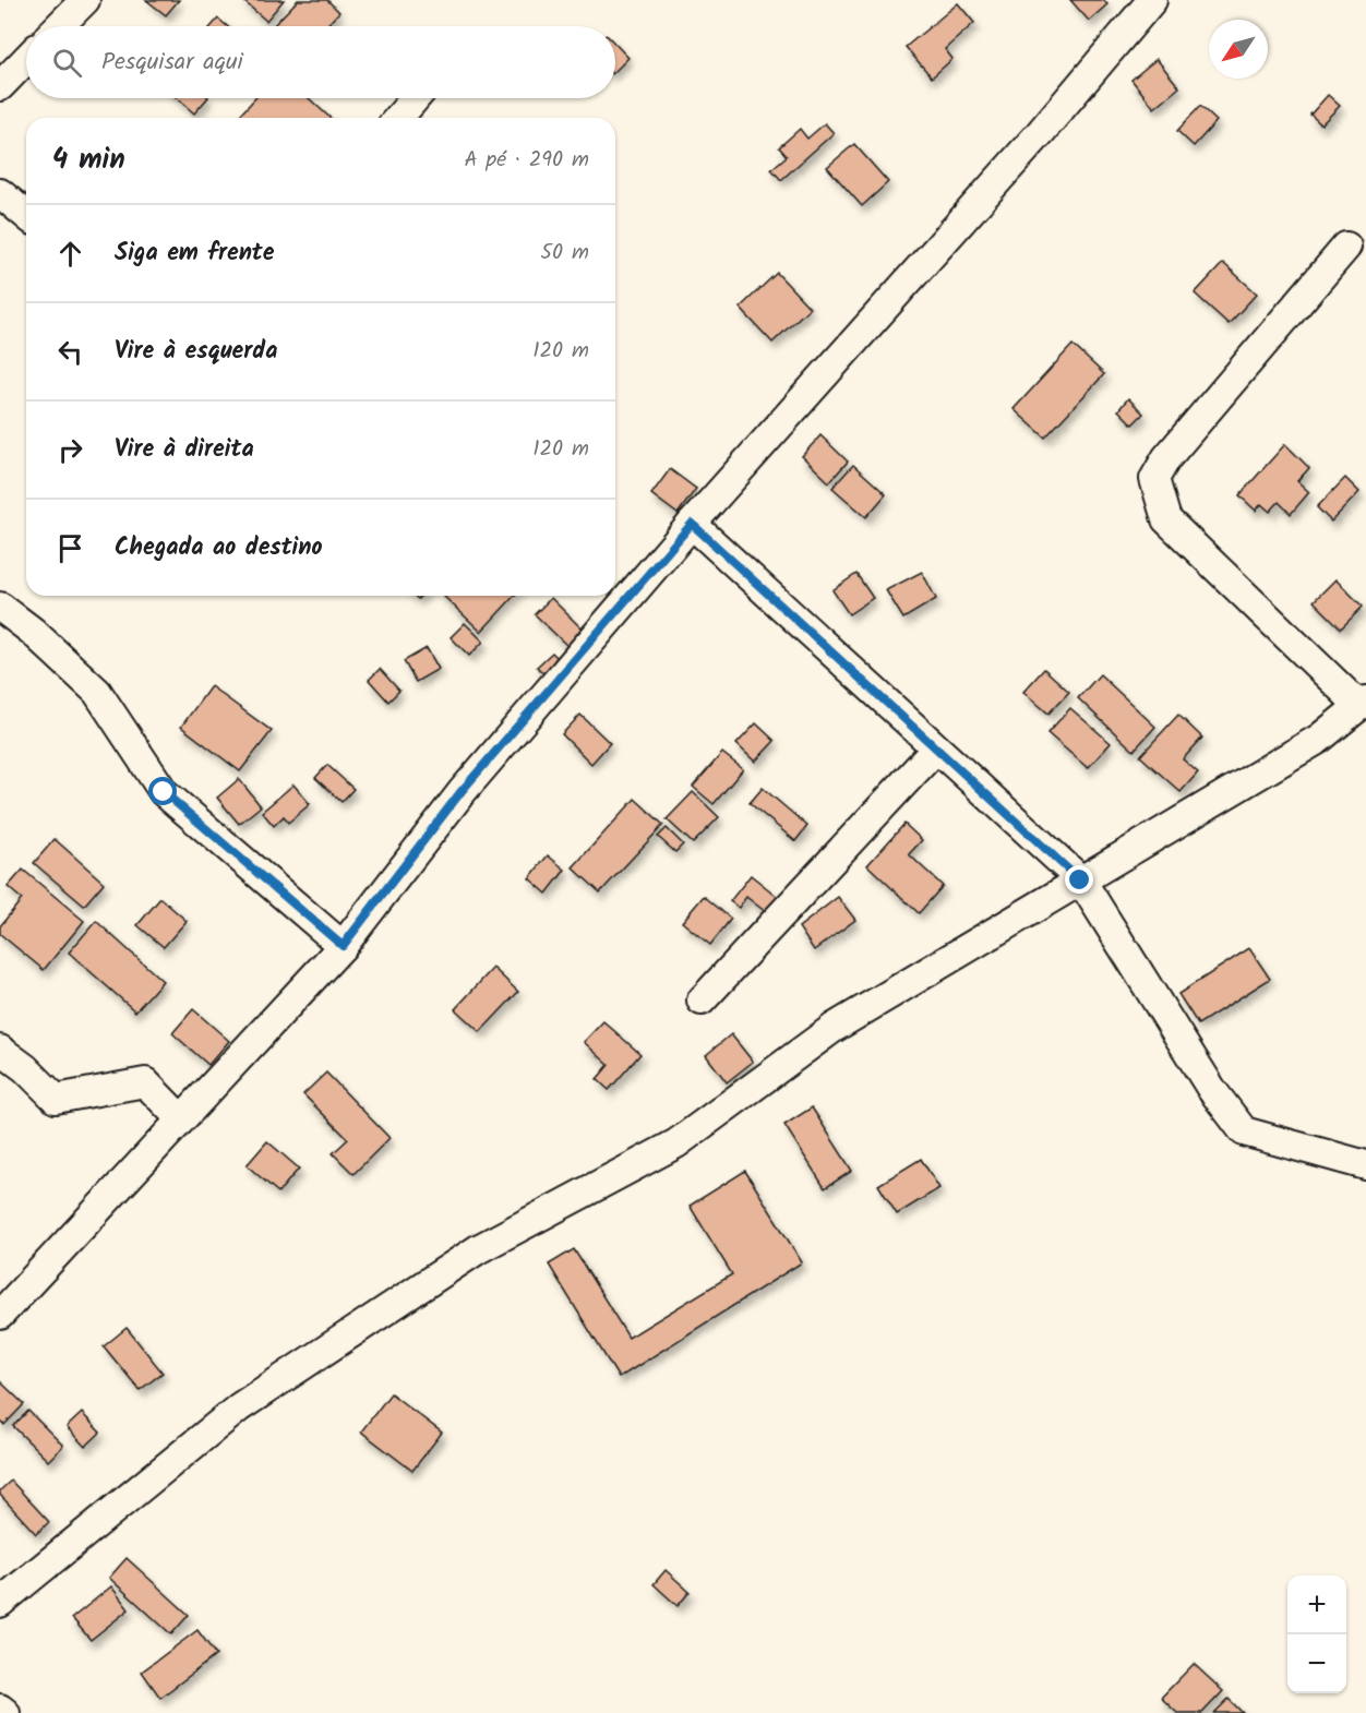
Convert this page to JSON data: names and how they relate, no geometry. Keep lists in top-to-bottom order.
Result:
{
  "north": "bottom left",
  "page": {
    "search": "Pesquisar aqui",
    "heading": ["4 min", "A pé · 290 m"],
    "list": [
      ["Siga em frente", "50 m"],
      ["Vire à esquerda", "120 m"],
      ["Vire à direita", "120 m"],
      "Chegada ao destino"
    ],
    "map_buttons": ["+", "−"]
  }
}
